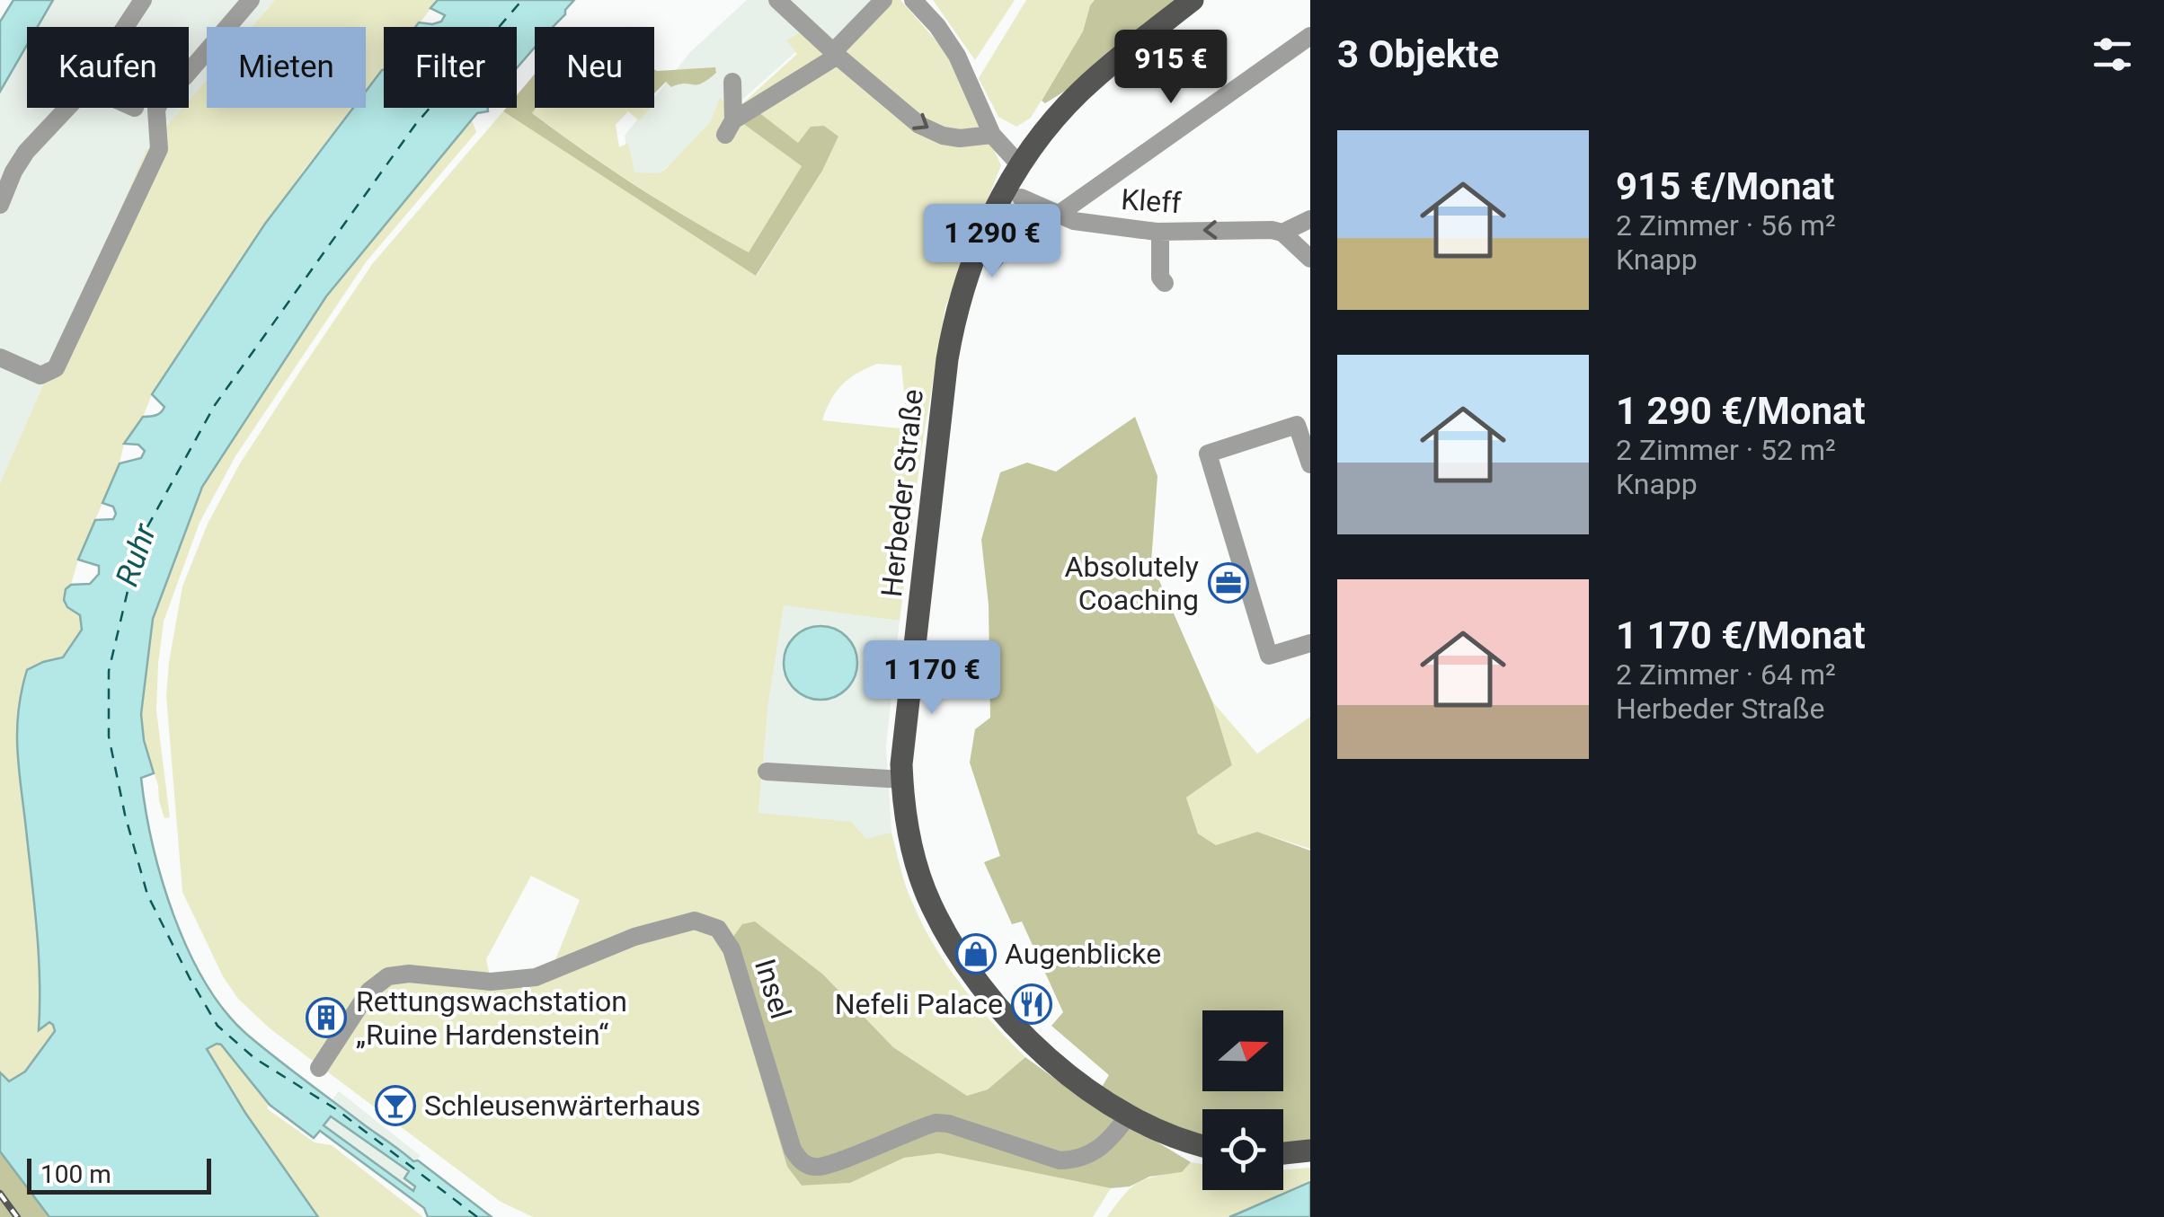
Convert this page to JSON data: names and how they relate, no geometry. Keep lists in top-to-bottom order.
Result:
{
  "streets": {
    "main road": ["Herbeder Straße"],
    "street": ["Kleff", "Insel"]
  },
  "crossings": [
    ["Herbeder Straße", "Insel"]
  ],
  "one_way": ["Kleff"],
  "water": ["Ruhr"],
  "places": {
    "office": ["Absolutely Coaching"],
    "shop": ["Augenblicke"],
    "restaurant": ["Nefeli Palace"],
    "building": ["Rettungswachstation „Ruine Hardenstein“"],
    "bar": ["Schleusenwärterhaus"]
  },
  "scale_bar": "100 m",
  "north": "right",
  "page": {
    "heading": "3 Objekte",
    "chip": [
      "Kaufen",
      "Mieten",
      "Filter",
      "Neu"
    ],
    "price": ["915 €", "1 290 €", "1 170 €"],
    "list": [
      {
        "name": "915 €/Monat",
        "note": "2 Zimmer · 56 m² · Knapp"
      },
      {
        "name": "1 290 €/Monat",
        "note": "2 Zimmer · 52 m² · Knapp"
      },
      {
        "name": "1 170 €/Monat",
        "note": "2 Zimmer · 64 m² · Herbeder Straße"
      }
    ],
    "scale": "100 m"
  }
}
